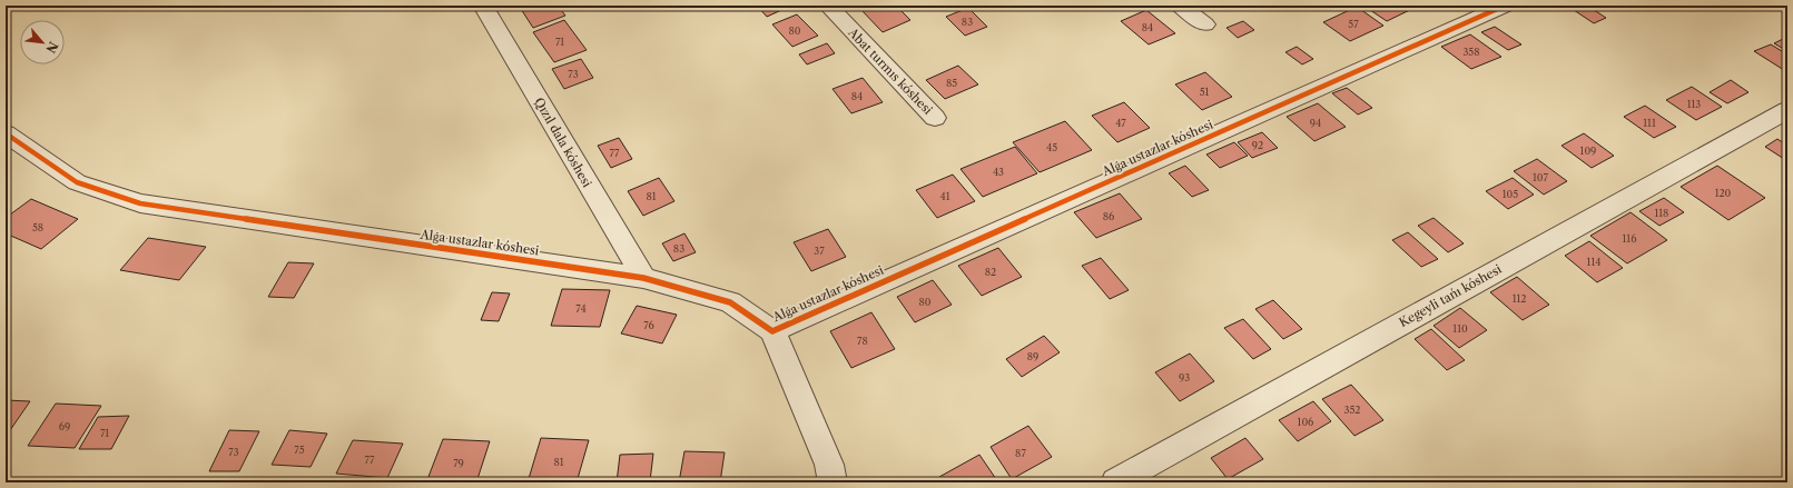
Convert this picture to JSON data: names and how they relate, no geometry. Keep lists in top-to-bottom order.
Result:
{
  "streets": {
    "street": [
      "Abat turmıs kóshesi",
      "Qızıl dala kóshesi",
      "Alǵa ustazlar kóshesi",
      "Kegeyli tańı kóshesi"
    ]
  },
  "crossings": [
    ["Qızıl dala kóshesi", "Alǵa ustazlar kóshesi"]
  ],
  "house_numbers": [
    "83",
    "57",
    "84",
    "80",
    "71",
    "358",
    "73",
    "85",
    "51",
    "84",
    "113",
    "47",
    "94",
    "111",
    "92",
    "45",
    "109",
    "77",
    "43",
    "107",
    "120",
    "105",
    "81",
    "41",
    "118",
    "86",
    "58",
    "116",
    "83",
    "37",
    "114",
    "82",
    "112",
    "80",
    "74",
    "76",
    "110",
    "78",
    "89",
    "93",
    "352",
    "106",
    "69",
    "71",
    "75",
    "73",
    "87",
    "77",
    "81",
    "79"
  ],
  "north": "bottom right"
}
